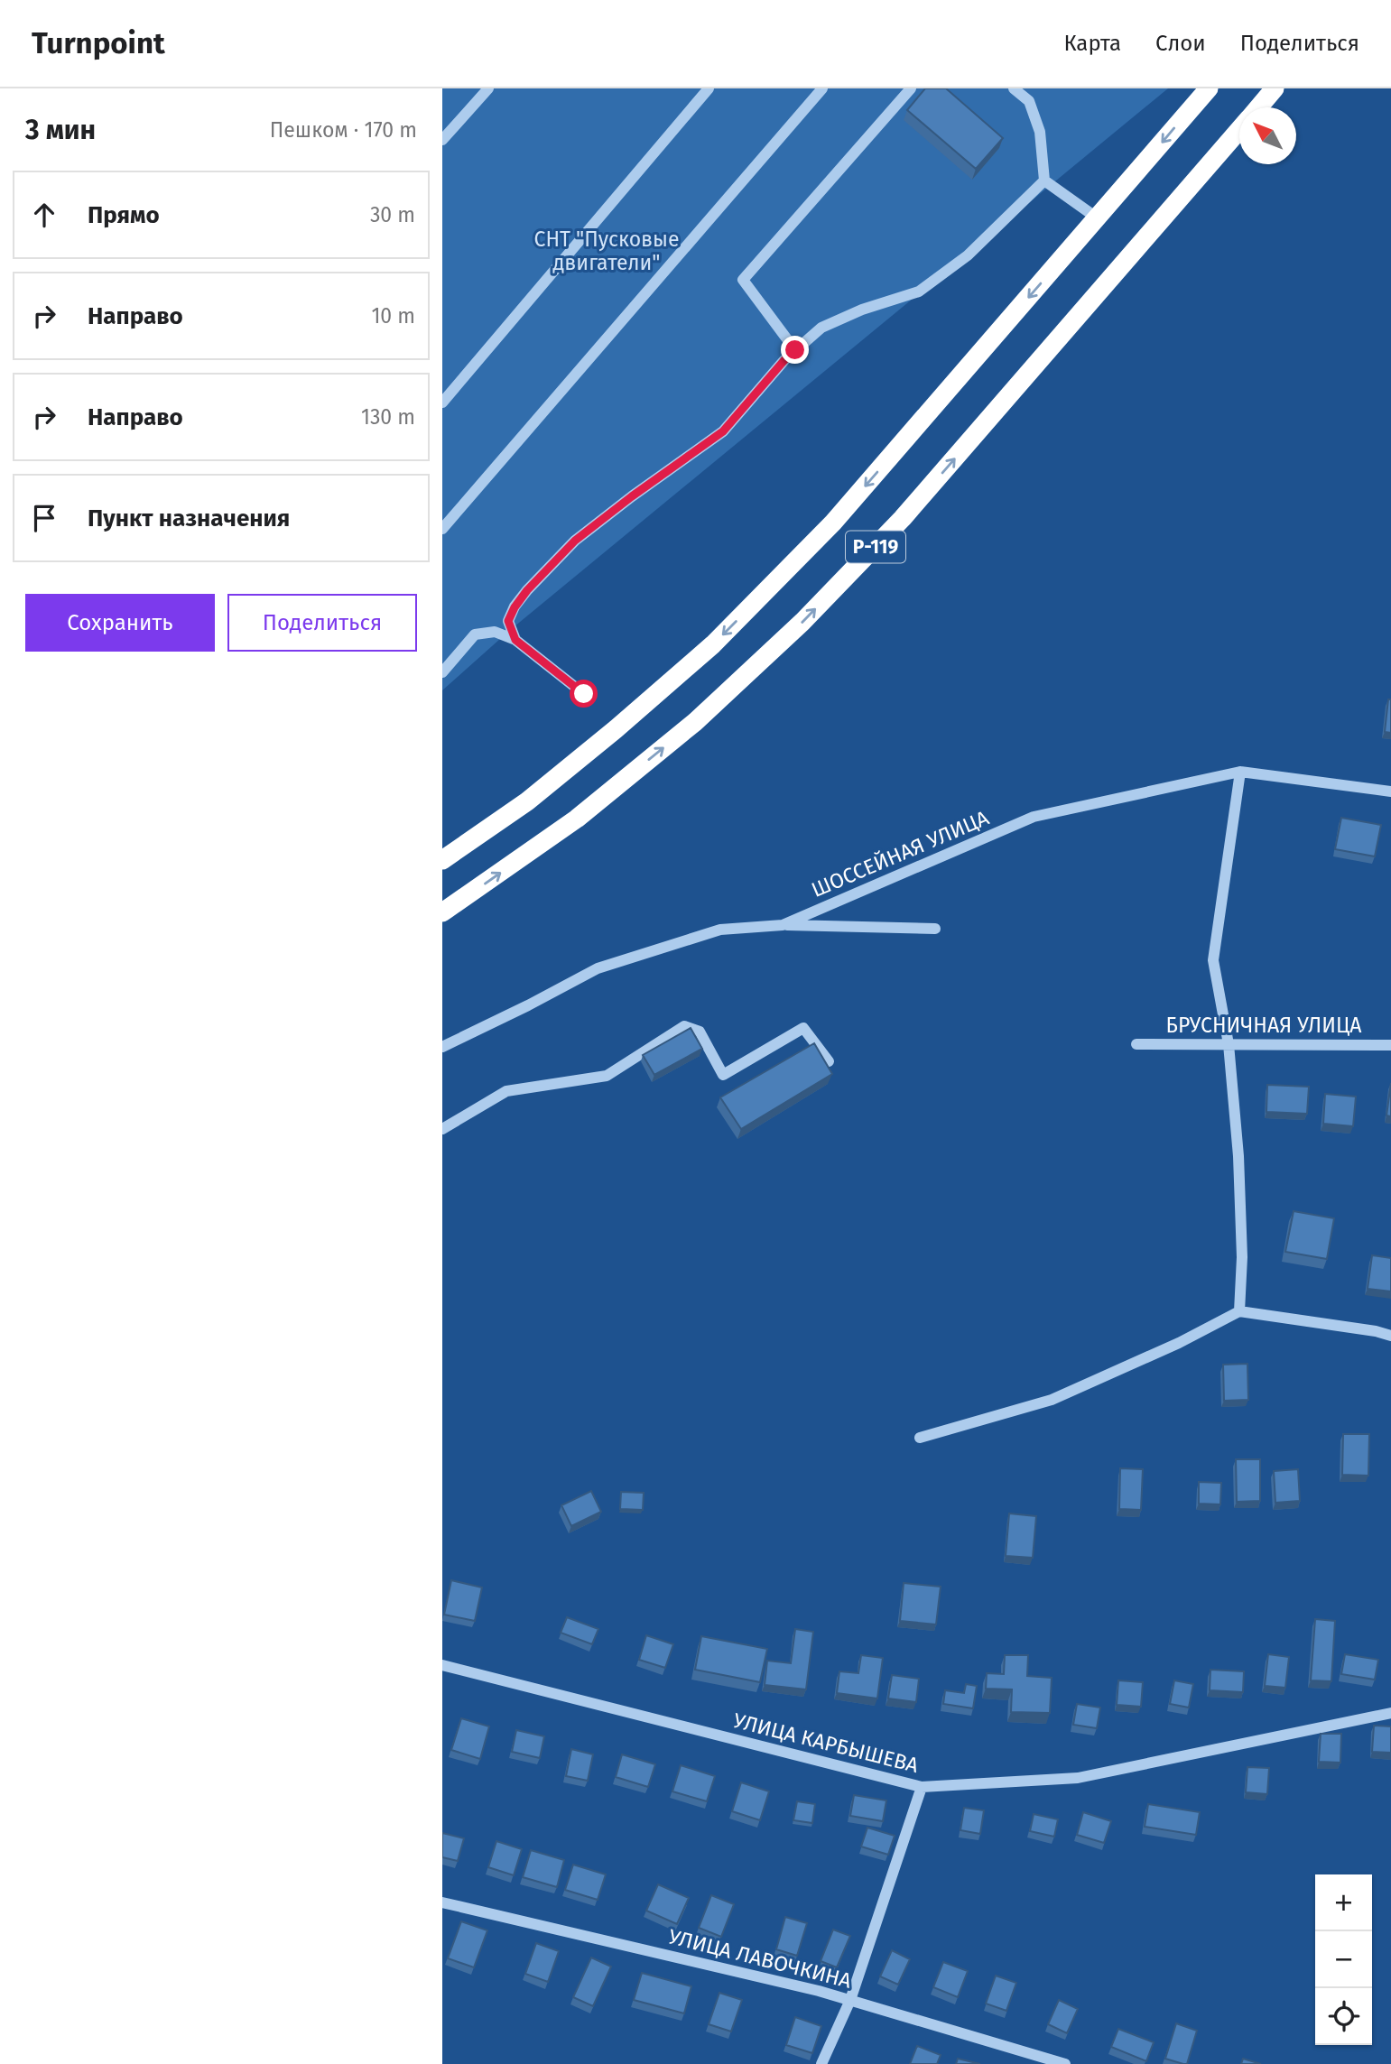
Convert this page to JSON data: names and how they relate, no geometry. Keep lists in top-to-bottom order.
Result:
{
  "streets": {
    "highway": ["Р-119"],
    "street": [
      "ШОССЕЙНАЯ УЛИЦА",
      "БРУСНИЧНАЯ УЛИЦА",
      "УЛИЦА КАРБЫШЕВА",
      "УЛИЦА ЛАВОЧКИНА"
    ]
  },
  "parks": ["СНТ \"Пусковые двигатели\""],
  "north": "top left",
  "page": {
    "header": "Turnpoint",
    "nav": ["Карта", "Слои", "Поделиться"],
    "heading": ["3 мин", "Пешком · 170 m"],
    "list": [
      ["Прямо", "30 m"],
      ["Направо", "10 m"],
      ["Направо", "130 m"],
      "Пункт назначения"
    ],
    "buttons": ["Сохранить", "Поделиться"],
    "map_buttons": ["+", "−"]
  }
}
